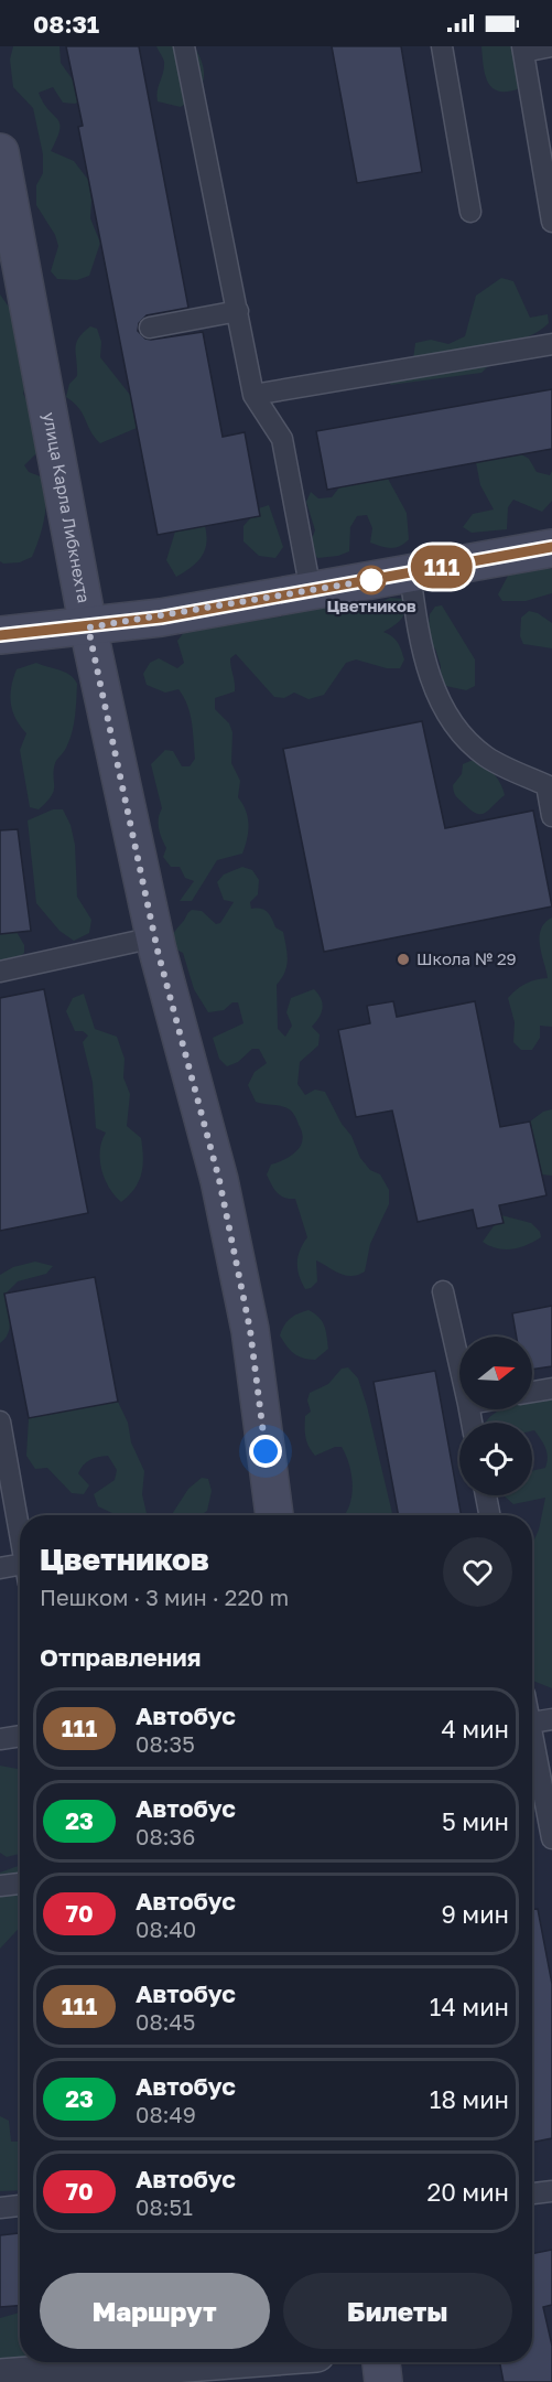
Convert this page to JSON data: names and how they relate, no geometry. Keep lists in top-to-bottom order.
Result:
{
  "streets": {
    "main road": ["улица Карла Либкнехта"]
  },
  "places": ["Цветников", "Школа № 29"],
  "lines": ["bus line 111"],
  "north": "right",
  "page": {
    "status": "08:31",
    "on_map": "111",
    "heading": [
      ["Цветников", "Пешком · 3 мин · 220 m"],
      "Отправления"
    ],
    "list": [
      {
        "mark": "111",
        "name": "Автобус",
        "note": "08:35",
        "value": "4 мин"
      },
      {
        "mark": "23",
        "name": "Автобус",
        "note": "08:36",
        "value": "5 мин"
      },
      {
        "mark": "70",
        "name": "Автобус",
        "note": "08:40",
        "value": "9 мин"
      },
      {
        "mark": "111",
        "name": "Автобус",
        "note": "08:45",
        "value": "14 мин"
      },
      {
        "mark": "23",
        "name": "Автобус",
        "note": "08:49",
        "value": "18 мин"
      },
      {
        "mark": "70",
        "name": "Автобус",
        "note": "08:51",
        "value": "20 мин"
      }
    ],
    "buttons": ["Маршрут", "Билеты"]
  }
}
